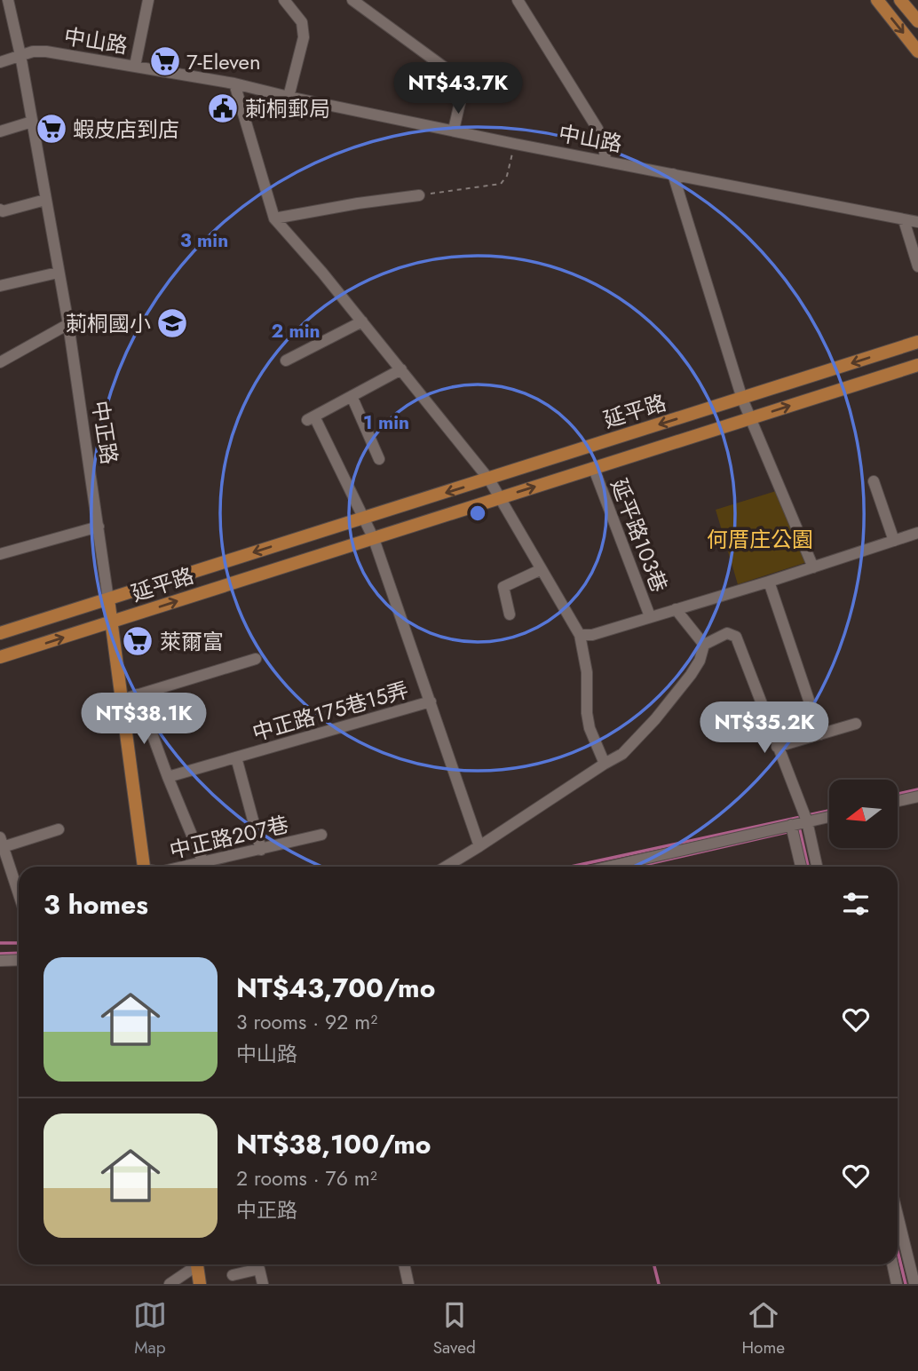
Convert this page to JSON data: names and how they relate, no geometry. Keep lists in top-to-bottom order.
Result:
{
  "streets": {
    "main road": ["延平路", "中正路"],
    "street": [
      "中山路",
      "延平路103巷",
      "中正路175巷15弄",
      "中正路207巷"
    ]
  },
  "crossings": [
    ["中山路", "中正路"],
    ["延平路", "中正路"],
    ["延平路", "延平路103巷"]
  ],
  "parks": ["何厝庄公園"],
  "places": {
    "supermarket": ["7-Eleven", "蝦皮店到店", "萊爾富"],
    "public building": ["莿桐郵局"],
    "school or university": ["莿桐國小"]
  },
  "north": "left",
  "page": {
    "price": ["NT$43.7K", "NT$38.1K", "NT$35.2K"],
    "heading": "3 homes",
    "list": [
      {
        "name": "NT$43,700/mo",
        "note": "3 rooms · 92 m² · 中山路"
      },
      {
        "name": "NT$38,100/mo",
        "note": "2 rooms · 76 m² · 中正路"
      }
    ],
    "tabs": ["Map", "Saved", "Home"]
  },
  "rings": ["3 min", "2 min", "1 min"]
}
